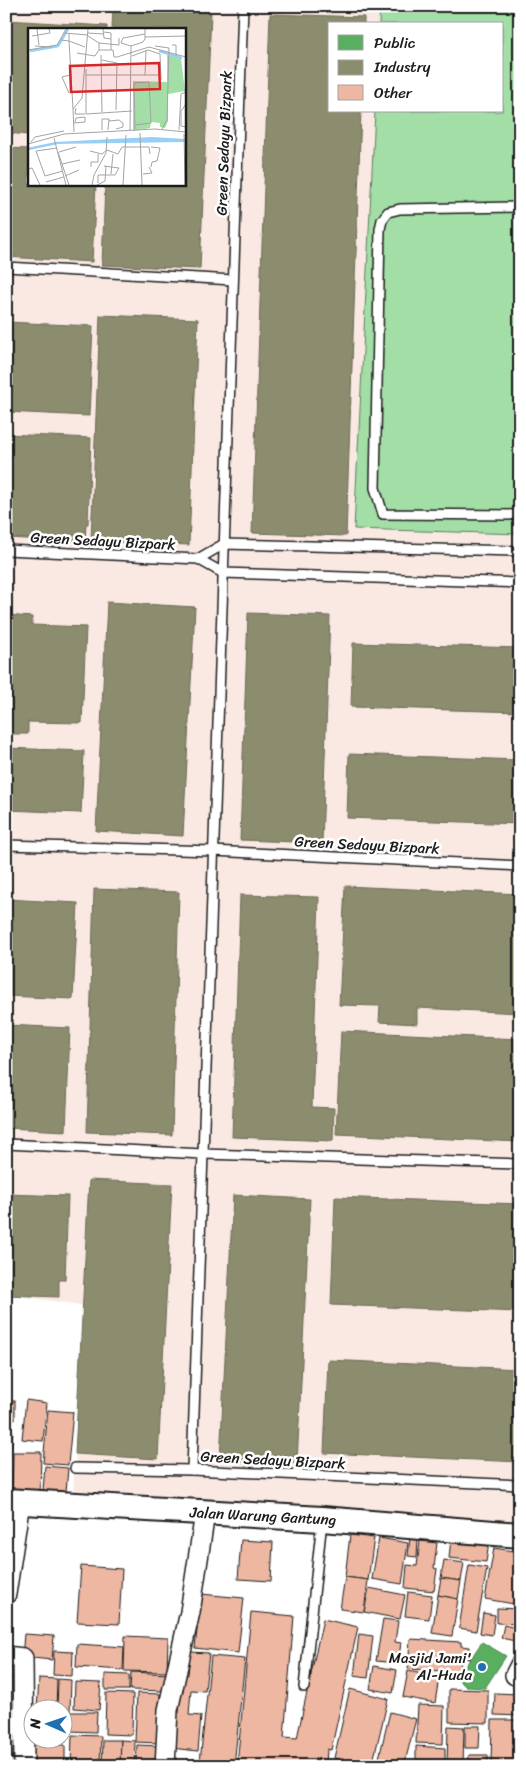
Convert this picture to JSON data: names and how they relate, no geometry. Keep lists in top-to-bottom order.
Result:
{
  "streets": {
    "street": ["Jalan Warung Gantung"],
    "lane": ["Green Sedayu Bizpark"]
  },
  "places": ["Masjid Jami' Al-Huda"],
  "legend": ["Public", "Industry", "Other"],
  "north": "left"
}
